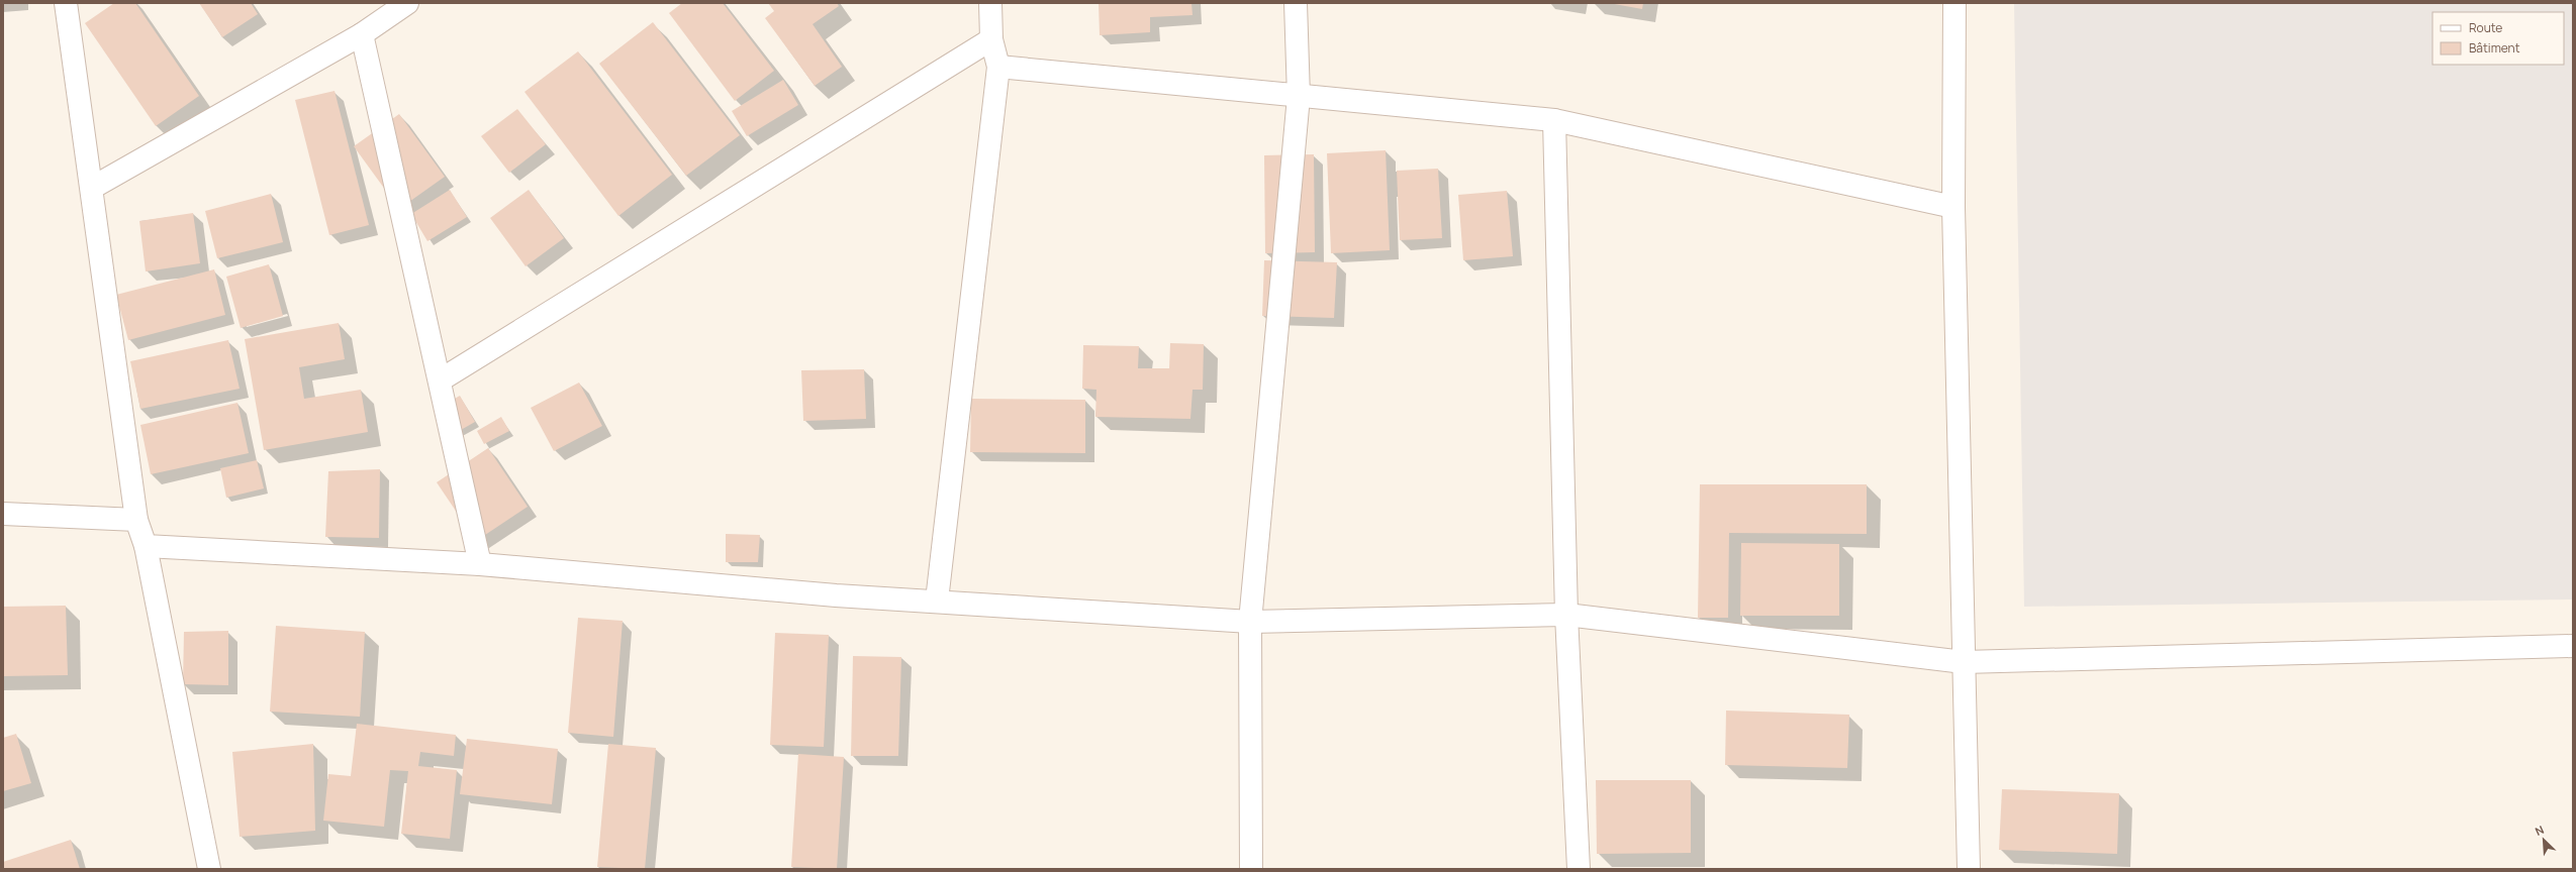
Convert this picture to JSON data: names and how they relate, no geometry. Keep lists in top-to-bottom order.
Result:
{
  "legend": ["Route", "Bâtiment"],
  "north": "top left"
}
